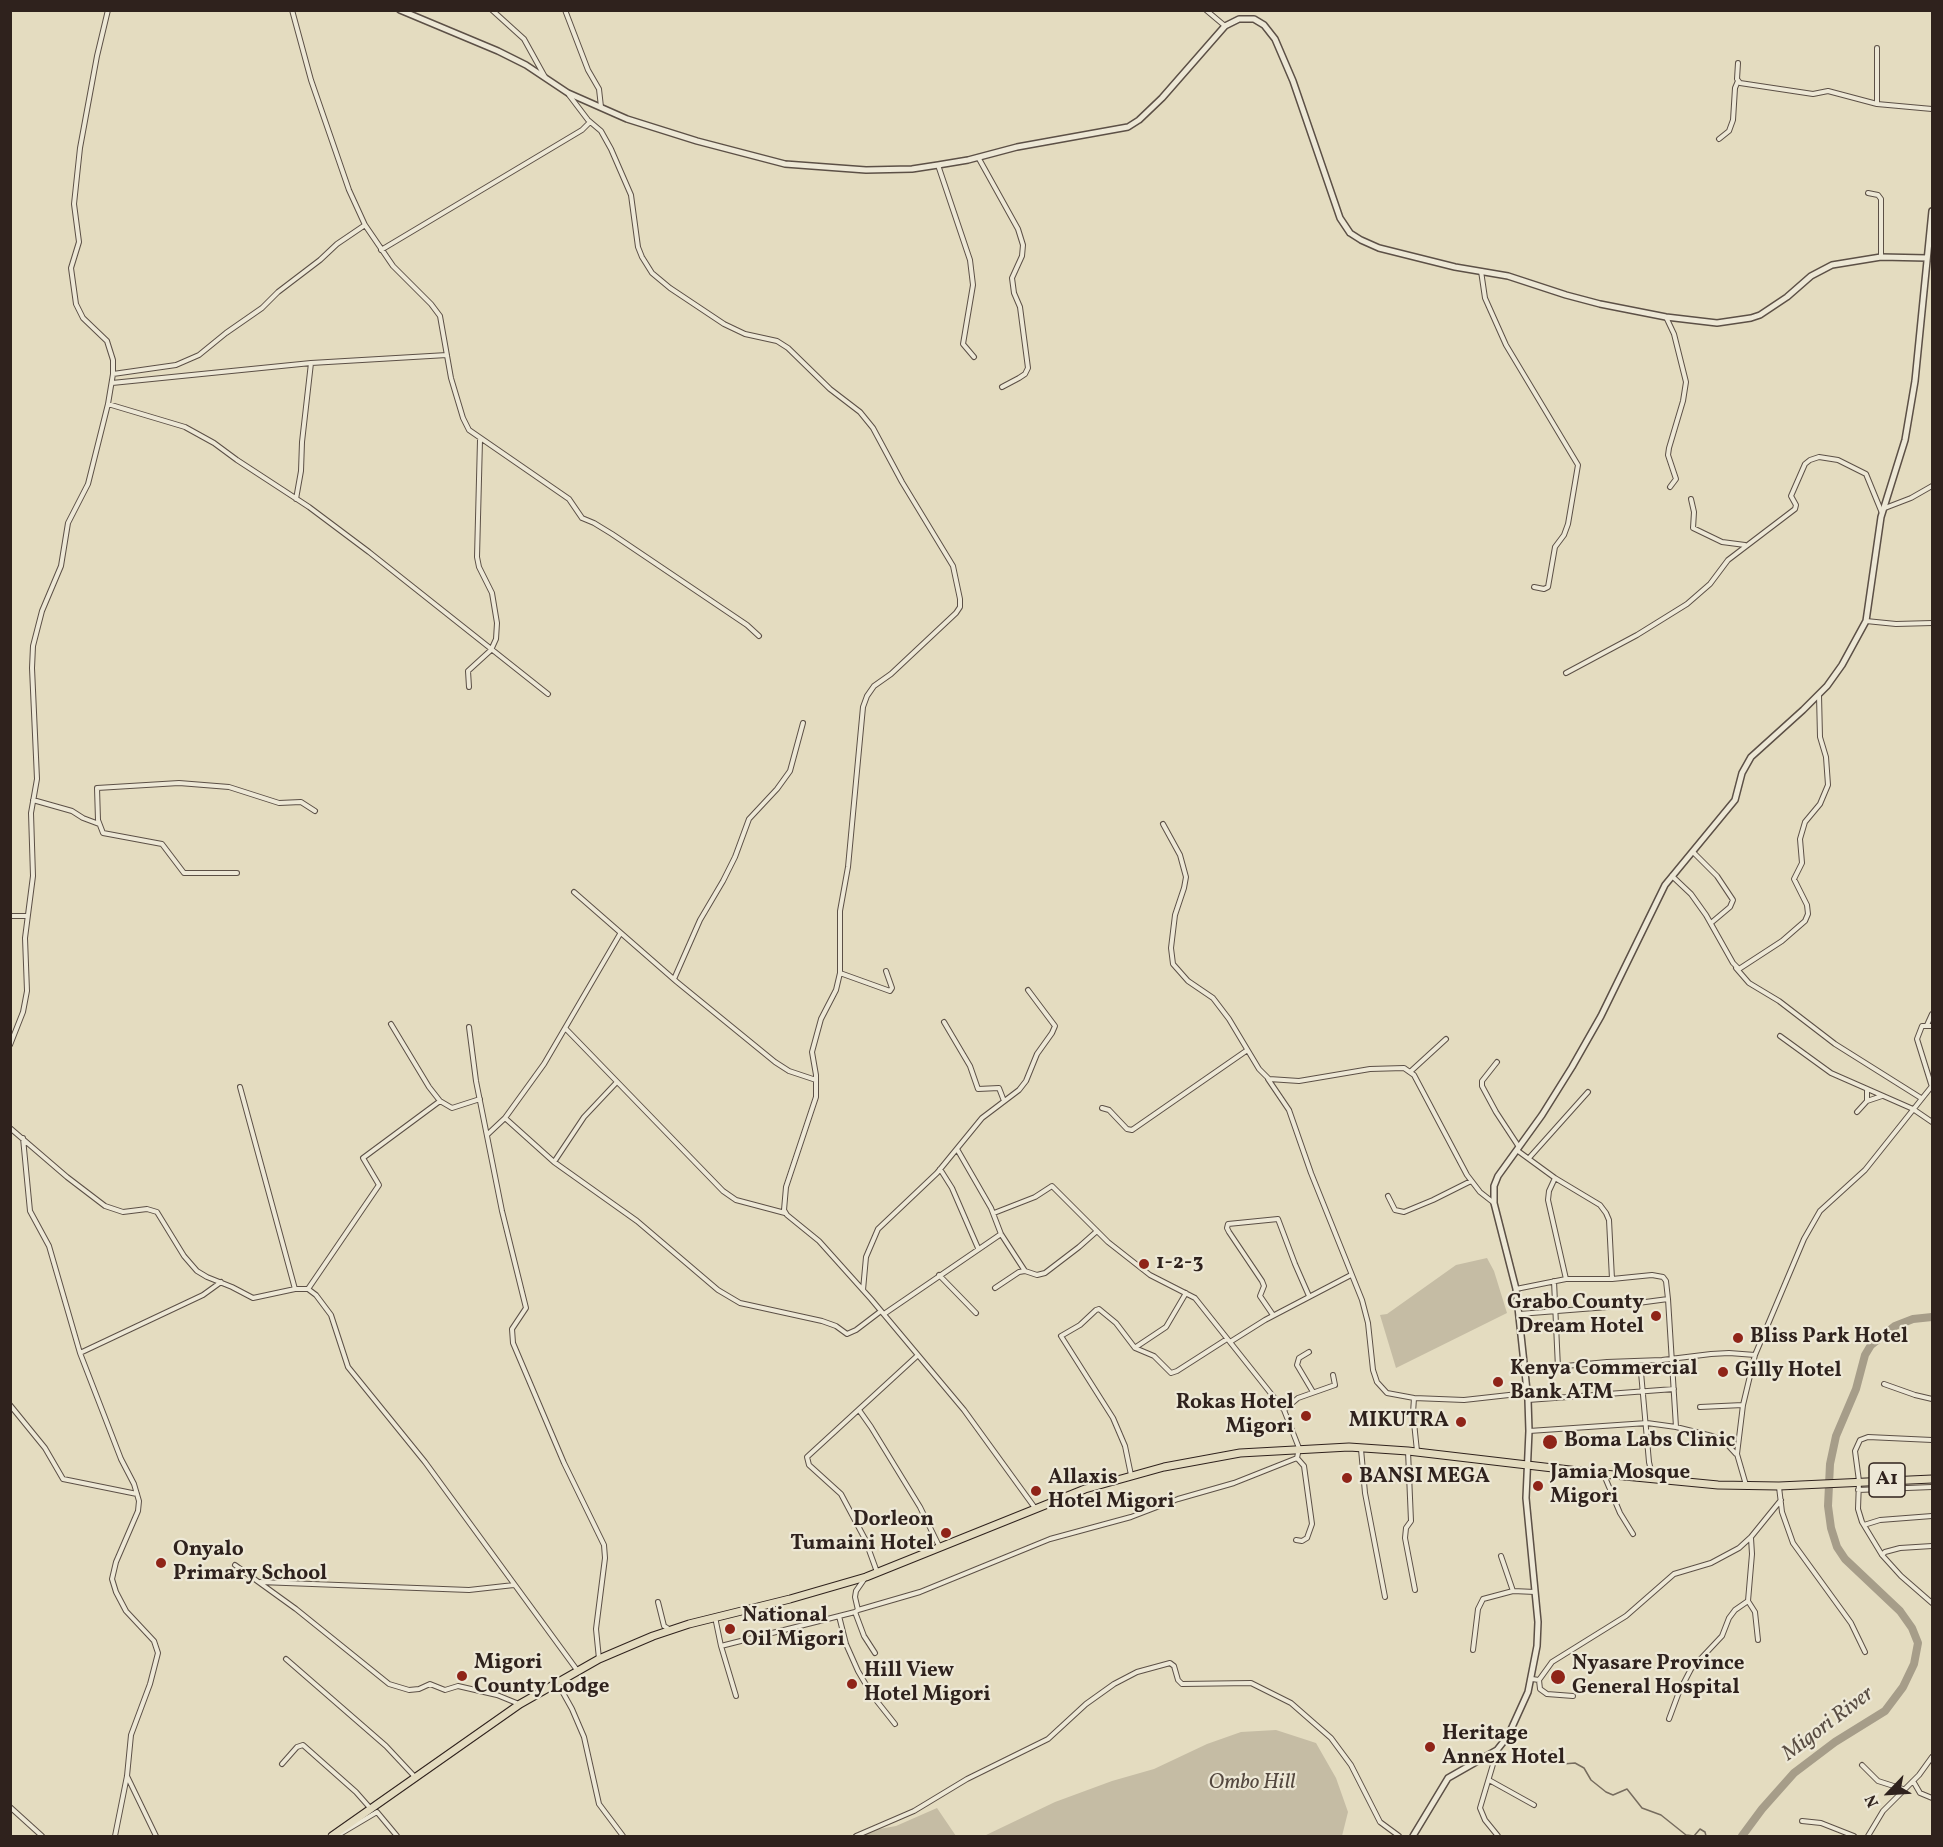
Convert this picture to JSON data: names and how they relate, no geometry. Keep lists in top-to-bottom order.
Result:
{
  "streets": {
    "highway": ["A1"]
  },
  "water": ["Migori River"],
  "parks": ["Ombo Hill"],
  "places": [
    "1-2-3",
    "Grabo County Dream Hotel",
    "Bliss Park Hotel",
    "Gilly Hotel",
    "Kenya Commercial Bank ATM",
    "Rokas Hotel Migori",
    "MIKUTRA",
    "Boma Labs Clinic",
    "BANSI MEGA",
    "Jamia Mosque Migori",
    "Allaxis Hotel Migori",
    "Dorleon Tumaini Hotel",
    "Onyalo Primary School",
    "National Oil Migori",
    "Migori County Lodge",
    "Nyasare Province General Hospital",
    "Hill View Hotel Migori",
    "Heritage Annex Hotel"
  ],
  "north": "bottom left"
}
